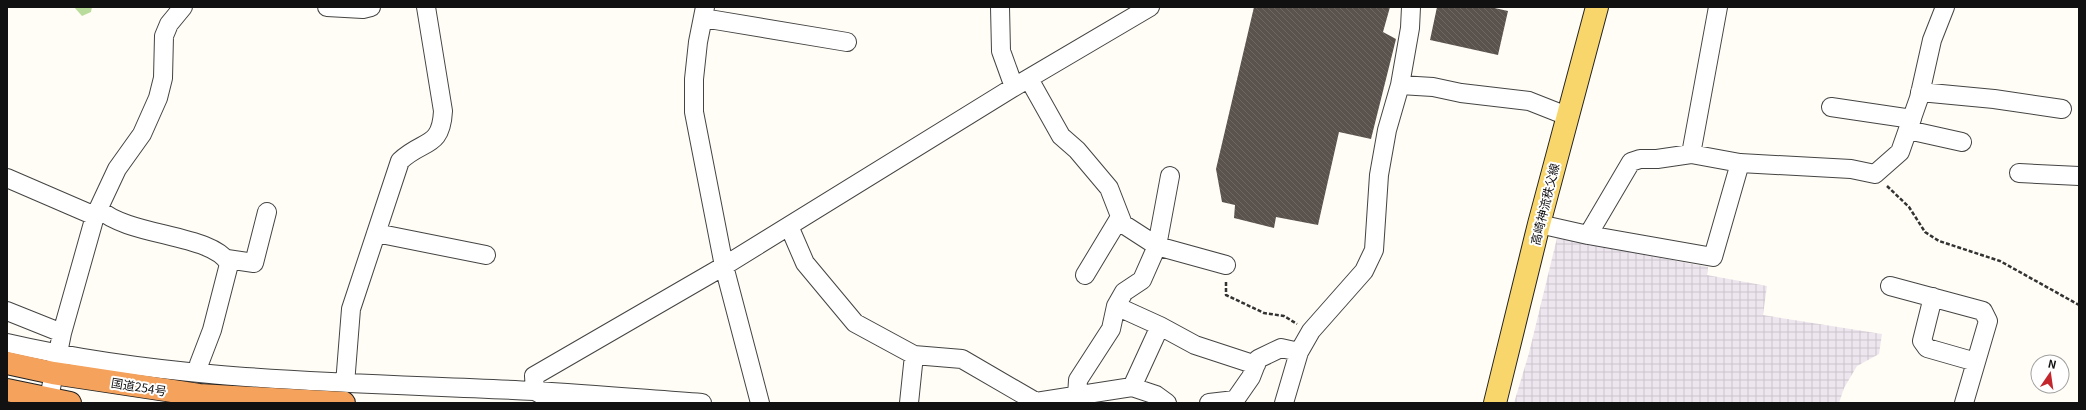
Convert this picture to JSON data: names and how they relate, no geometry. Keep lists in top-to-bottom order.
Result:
{
  "streets": {
    "highway": ["国道254号"],
    "main road": ["高崎神流秩父線"]
  },
  "north": "top"
}
